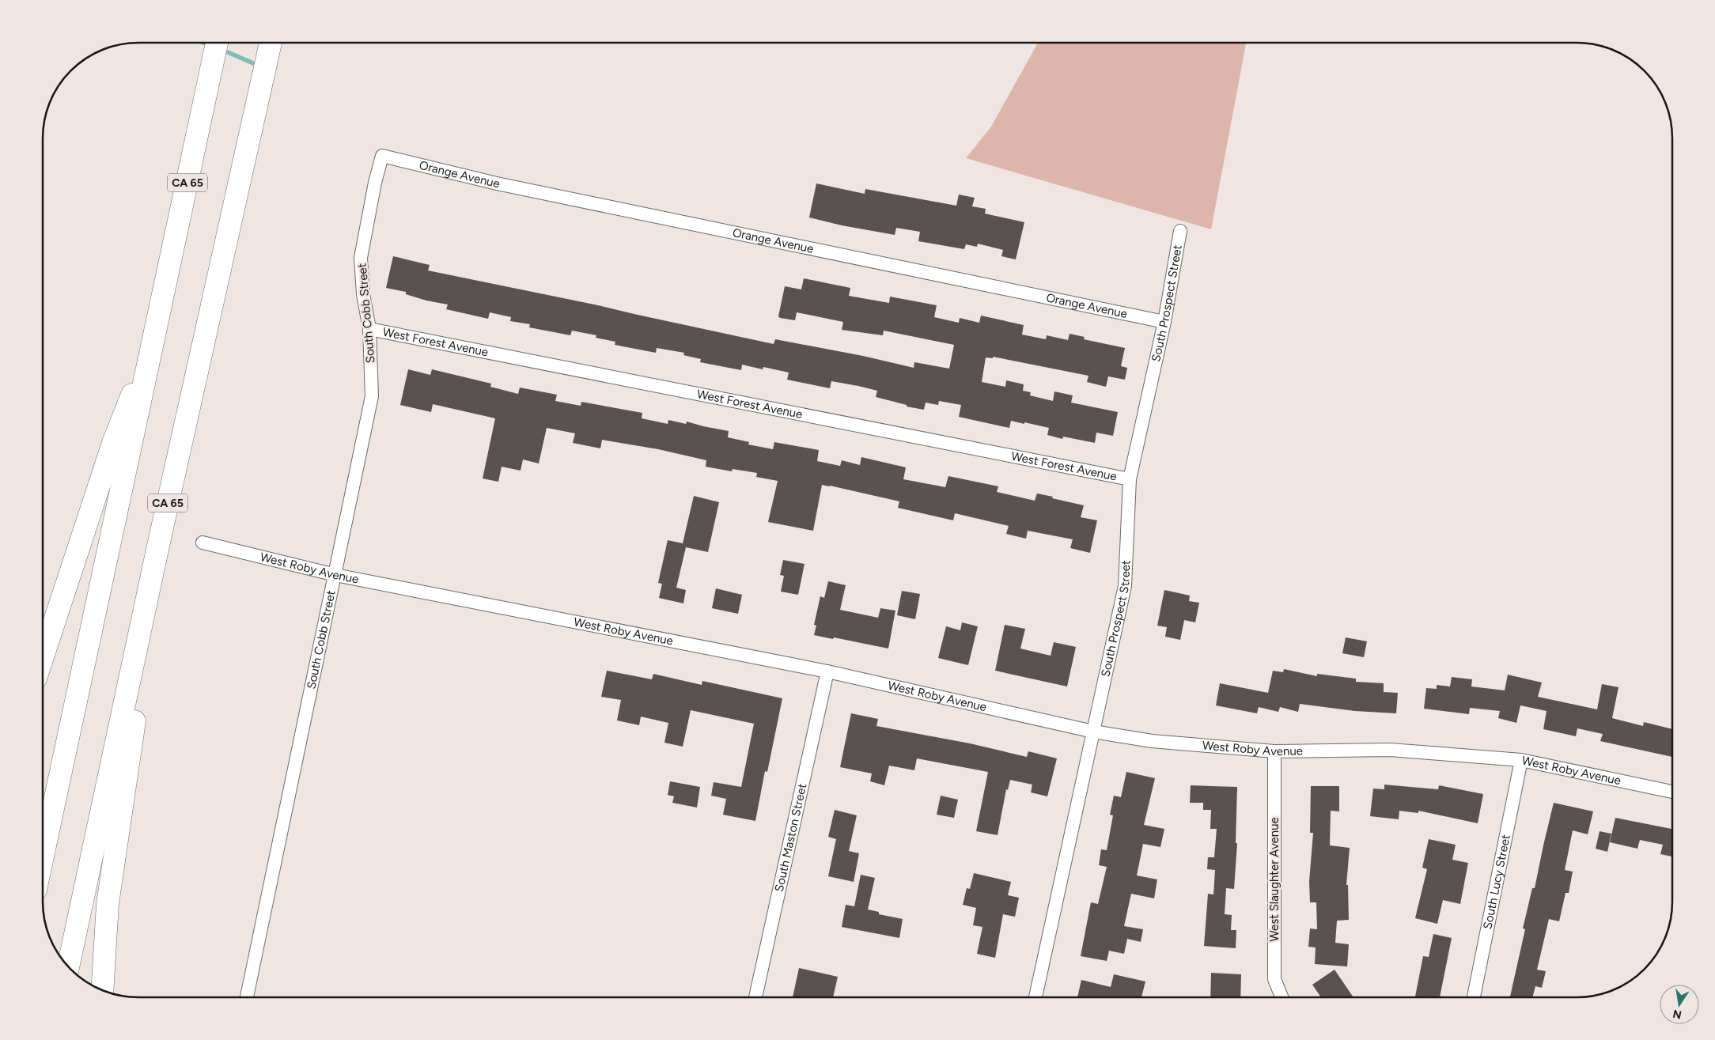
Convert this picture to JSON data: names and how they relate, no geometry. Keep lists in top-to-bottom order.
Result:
{
  "streets": {
    "highway": ["CA 65"],
    "street": [
      "Orange Avenue",
      "South Prospect Street",
      "South Cobb Street",
      "West Forest Avenue",
      "West Roby Avenue",
      "South Maston Street",
      "West Slaughter Avenue",
      "South Lucy Street"
    ]
  },
  "crossings": [
    ["Orange Avenue", "South Prospect Street"],
    ["Orange Avenue", "South Cobb Street"],
    ["South Prospect Street", "West Forest Avenue"],
    ["South Prospect Street", "West Roby Avenue"],
    ["South Cobb Street", "West Forest Avenue"],
    ["South Cobb Street", "West Roby Avenue"],
    ["West Roby Avenue", "South Maston Street"],
    ["West Roby Avenue", "West Slaughter Avenue"],
    ["West Roby Avenue", "South Lucy Street"]
  ],
  "north": "bottom"
}
